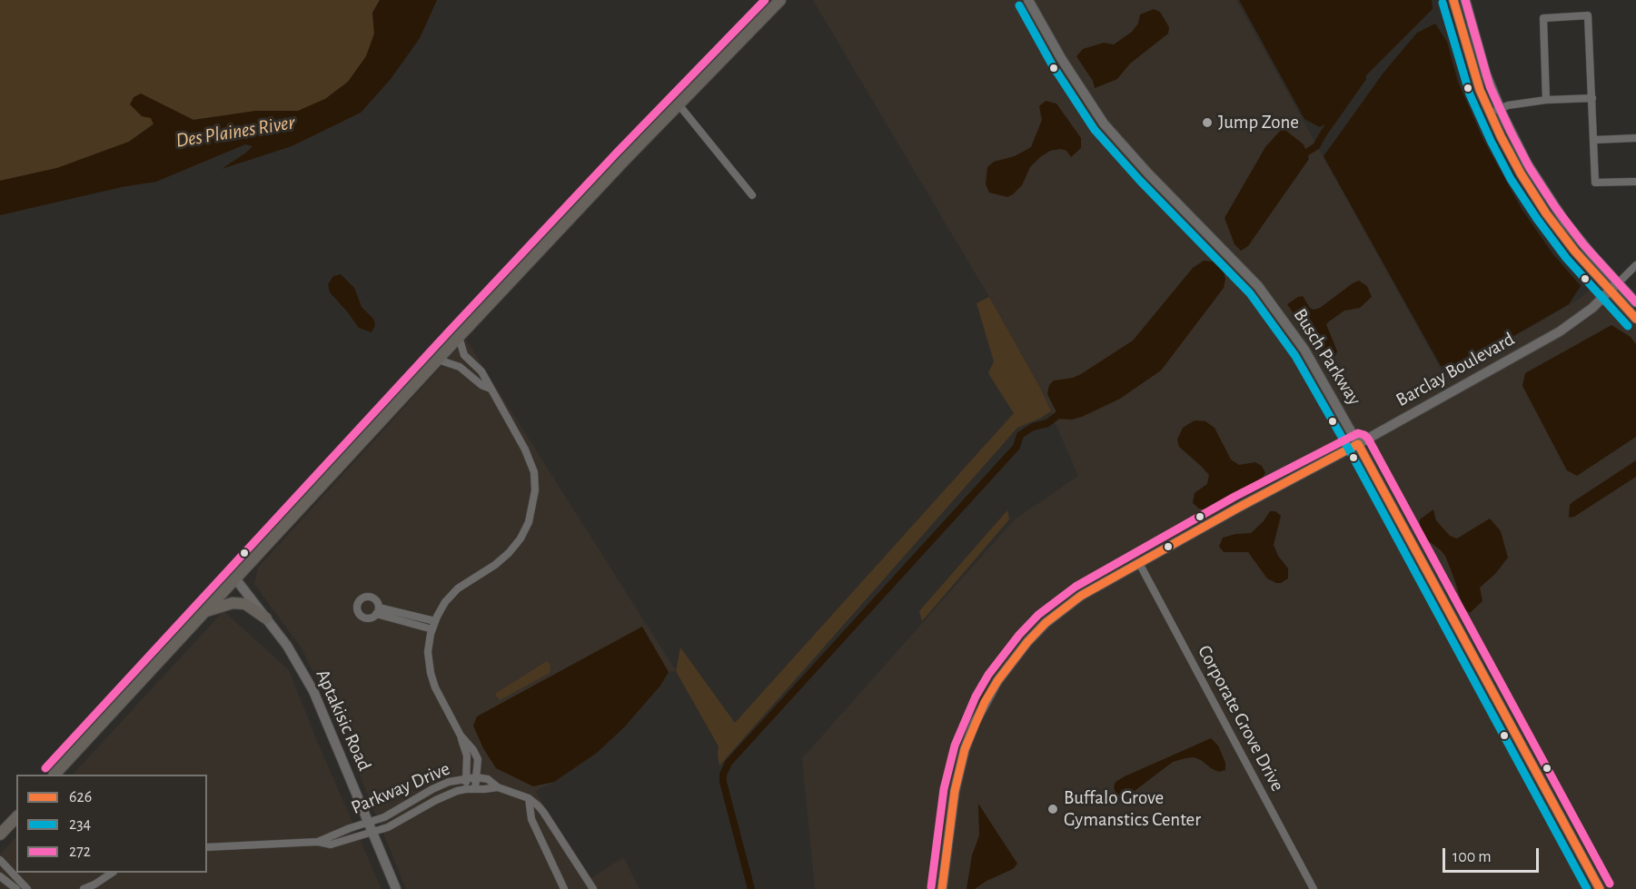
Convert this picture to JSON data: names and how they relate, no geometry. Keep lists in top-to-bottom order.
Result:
{
  "streets": {
    "street": [
      "Busch Parkway",
      "Barclay Boulevard",
      "Corporate Grove Drive",
      "Aptakisic Road",
      "Parkway Drive"
    ]
  },
  "crossings": [
    ["Busch Parkway", "Barclay Boulevard"],
    ["Barclay Boulevard", "Corporate Grove Drive"],
    ["Aptakisic Road", "Parkway Drive"]
  ],
  "water": ["Des Plaines River"],
  "places": ["Jump Zone", "Buffalo Grove Gymanstics Center"],
  "lines": ["transit line 626", "transit line 272", "transit line 234"],
  "legend": ["626", "234", "272"],
  "scale_bar": "100 m"
}
